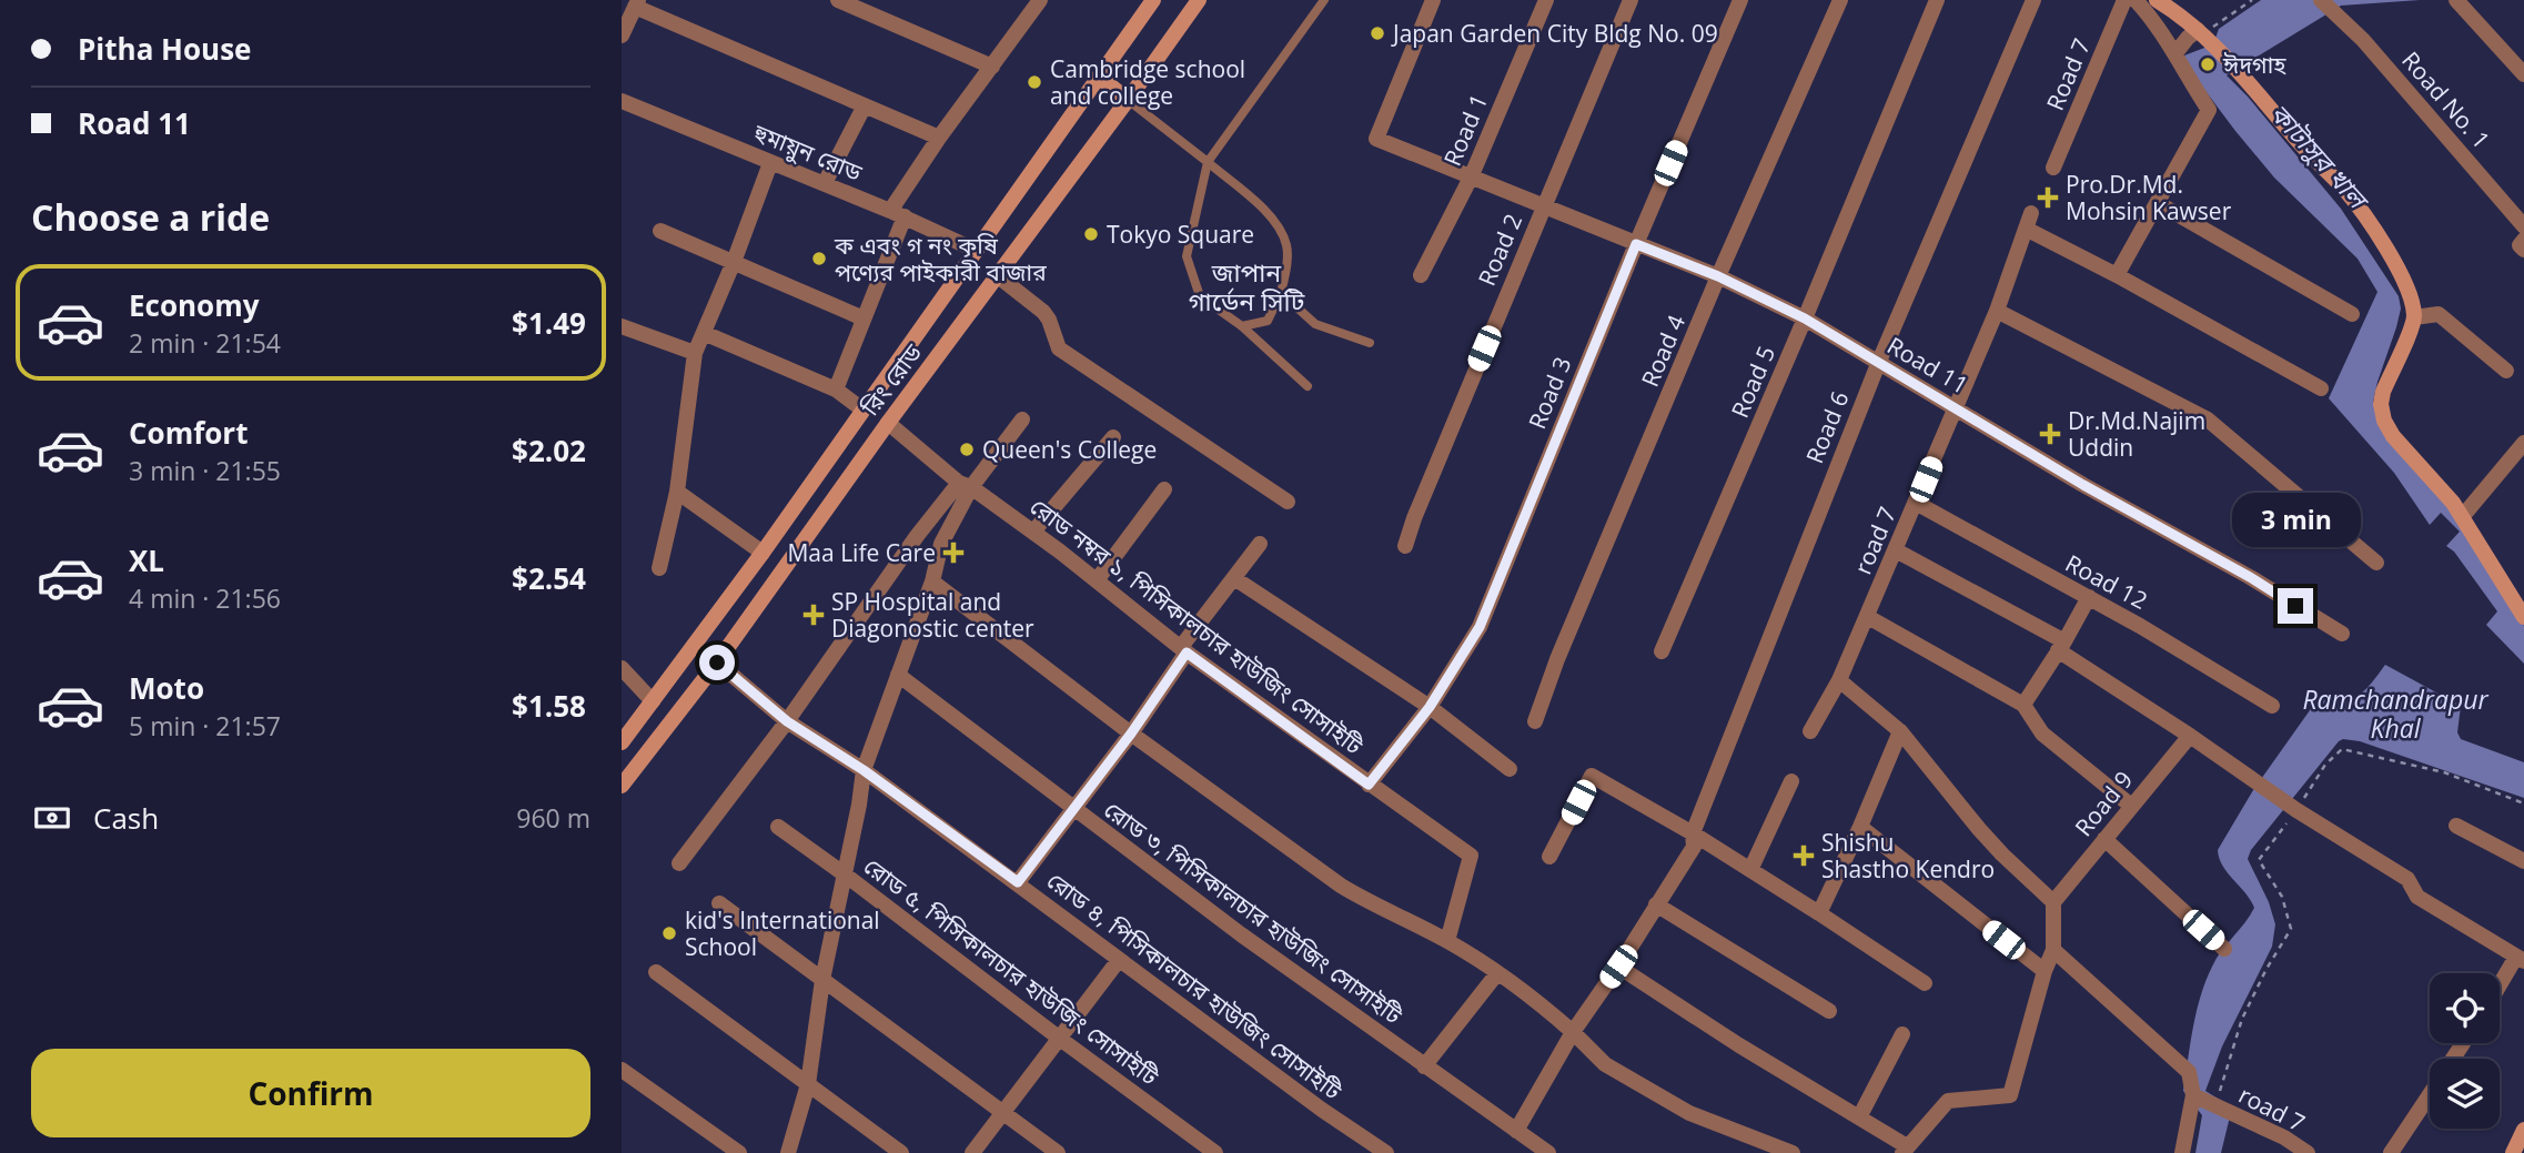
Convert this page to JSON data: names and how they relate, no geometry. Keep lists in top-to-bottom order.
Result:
{
  "streets": {
    "main road": ["রিং রোড"],
    "street": [
      "Road 7",
      "Road No. 1",
      "Road 1",
      "হুমায়ুন রোড",
      "Road 2",
      "Road 4",
      "Road 11",
      "Road 5",
      "Road 3",
      "Road 6",
      "road 7",
      "Road 12",
      "রোড নম্বর ১, পিসিকালচার হাউজিং সোসাইটি",
      "Road 9",
      "রোড ৩, পিসিকালচার হাউজিং সোসাইটি",
      "রোড ৫, পিসিকালচার হাউজিং সোসাইটি",
      "রোড ৪, পিসিকালচার হাউজিং সোসাইটি"
    ]
  },
  "crossings": [
    ["Road 1", "Road 11"],
    ["হুমায়ুন রোড", "রিং রোড"],
    ["Road 2", "Road 11"],
    ["Road 4", "Road 11"],
    ["Road 11", "Road 5"],
    ["Road 11", "Road 3"],
    ["Road 11", "Road 6"],
    ["Road 11", "road 7"],
    ["রিং রোড", "রোড নম্বর ১, পিসিকালচার হাউজিং সোসাইটি"],
    ["রিং রোড", "রোড ৪, পিসিকালচার হাউজিং সোসাইটি"],
    ["Road 3", "রোড নম্বর ১, পিসিকালচার হাউজিং সোসাইটি"],
    ["Road 6", "রোড ৩, পিসিকালচার হাউজিং সোসাইটি"],
    ["road 7", "Road 12"]
  ],
  "districts": ["জাপান গার্ডেন সিটি"],
  "water": ["কাটাসুর খাল", "Ramchandrapur Khal"],
  "places": {
    "other": [
      "Japan Garden City Bldg No. 09",
      "ঈদগাহ",
      "Cambridge school and college",
      "Tokyo Square",
      "ক এবং গ নং কৃষি পণ্যের পাইকারী বাজার",
      "Queen's College",
      "kid's International School"
    ],
    "health": [
      "Pro.Dr.Md. Mohsin Kawser",
      "Dr.Md.Najim Uddin",
      "Maa Life Care",
      "SP Hospital and Diagonostic center",
      "Shishu Shastho Kendro"
    ]
  },
  "page": {
    "banner": ["Pitha House", "Road 11"],
    "heading": "Choose a ride",
    "list": [
      {
        "name": "Economy",
        "note": "2 min · 21:54",
        "value": "$1.49"
      },
      {
        "name": "Comfort",
        "note": "3 min · 21:55",
        "value": "$2.02"
      },
      {
        "name": "XL",
        "note": "4 min · 21:56",
        "value": "$2.54"
      },
      {
        "name": "Moto",
        "note": "5 min · 21:57",
        "value": "$1.58"
      }
    ],
    "bubble": "3 min",
    "pay": ["Cash", "960 m"],
    "buttons": "Confirm"
  }
}
